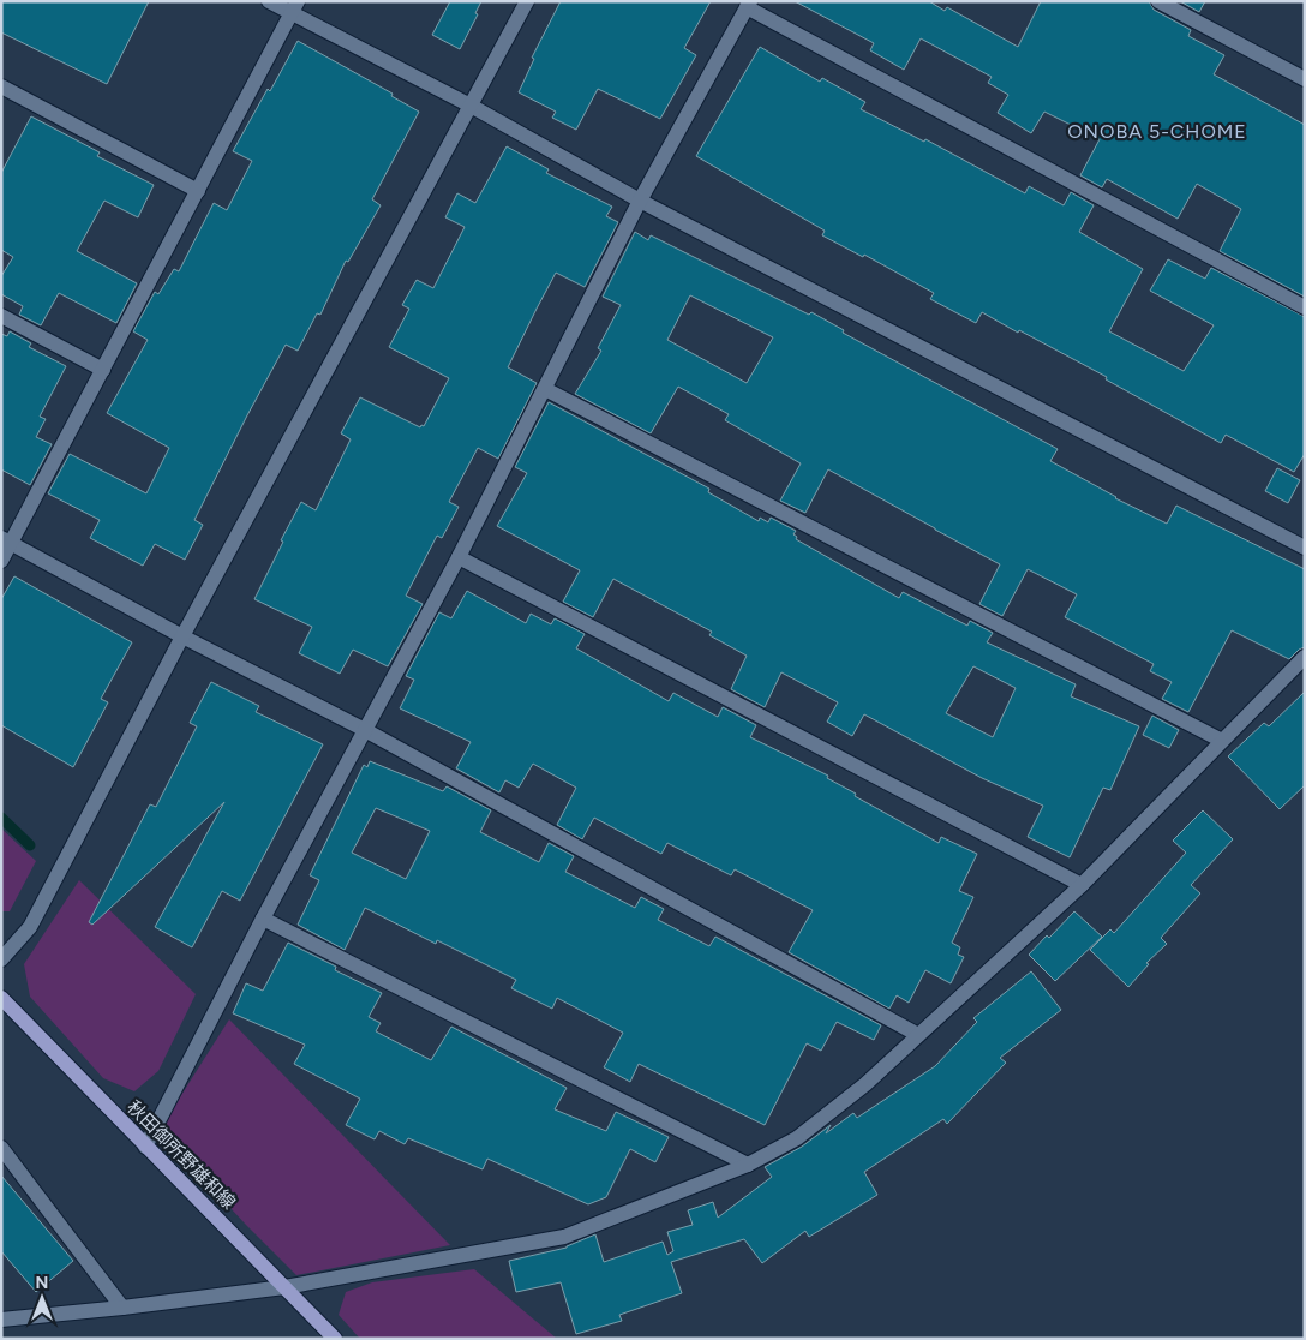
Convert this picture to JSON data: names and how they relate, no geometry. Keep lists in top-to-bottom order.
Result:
{
  "streets": {
    "main road": ["秋田御所野雄和線"]
  },
  "districts": ["ONOBA 5-CHOME"],
  "north": "top"
}
